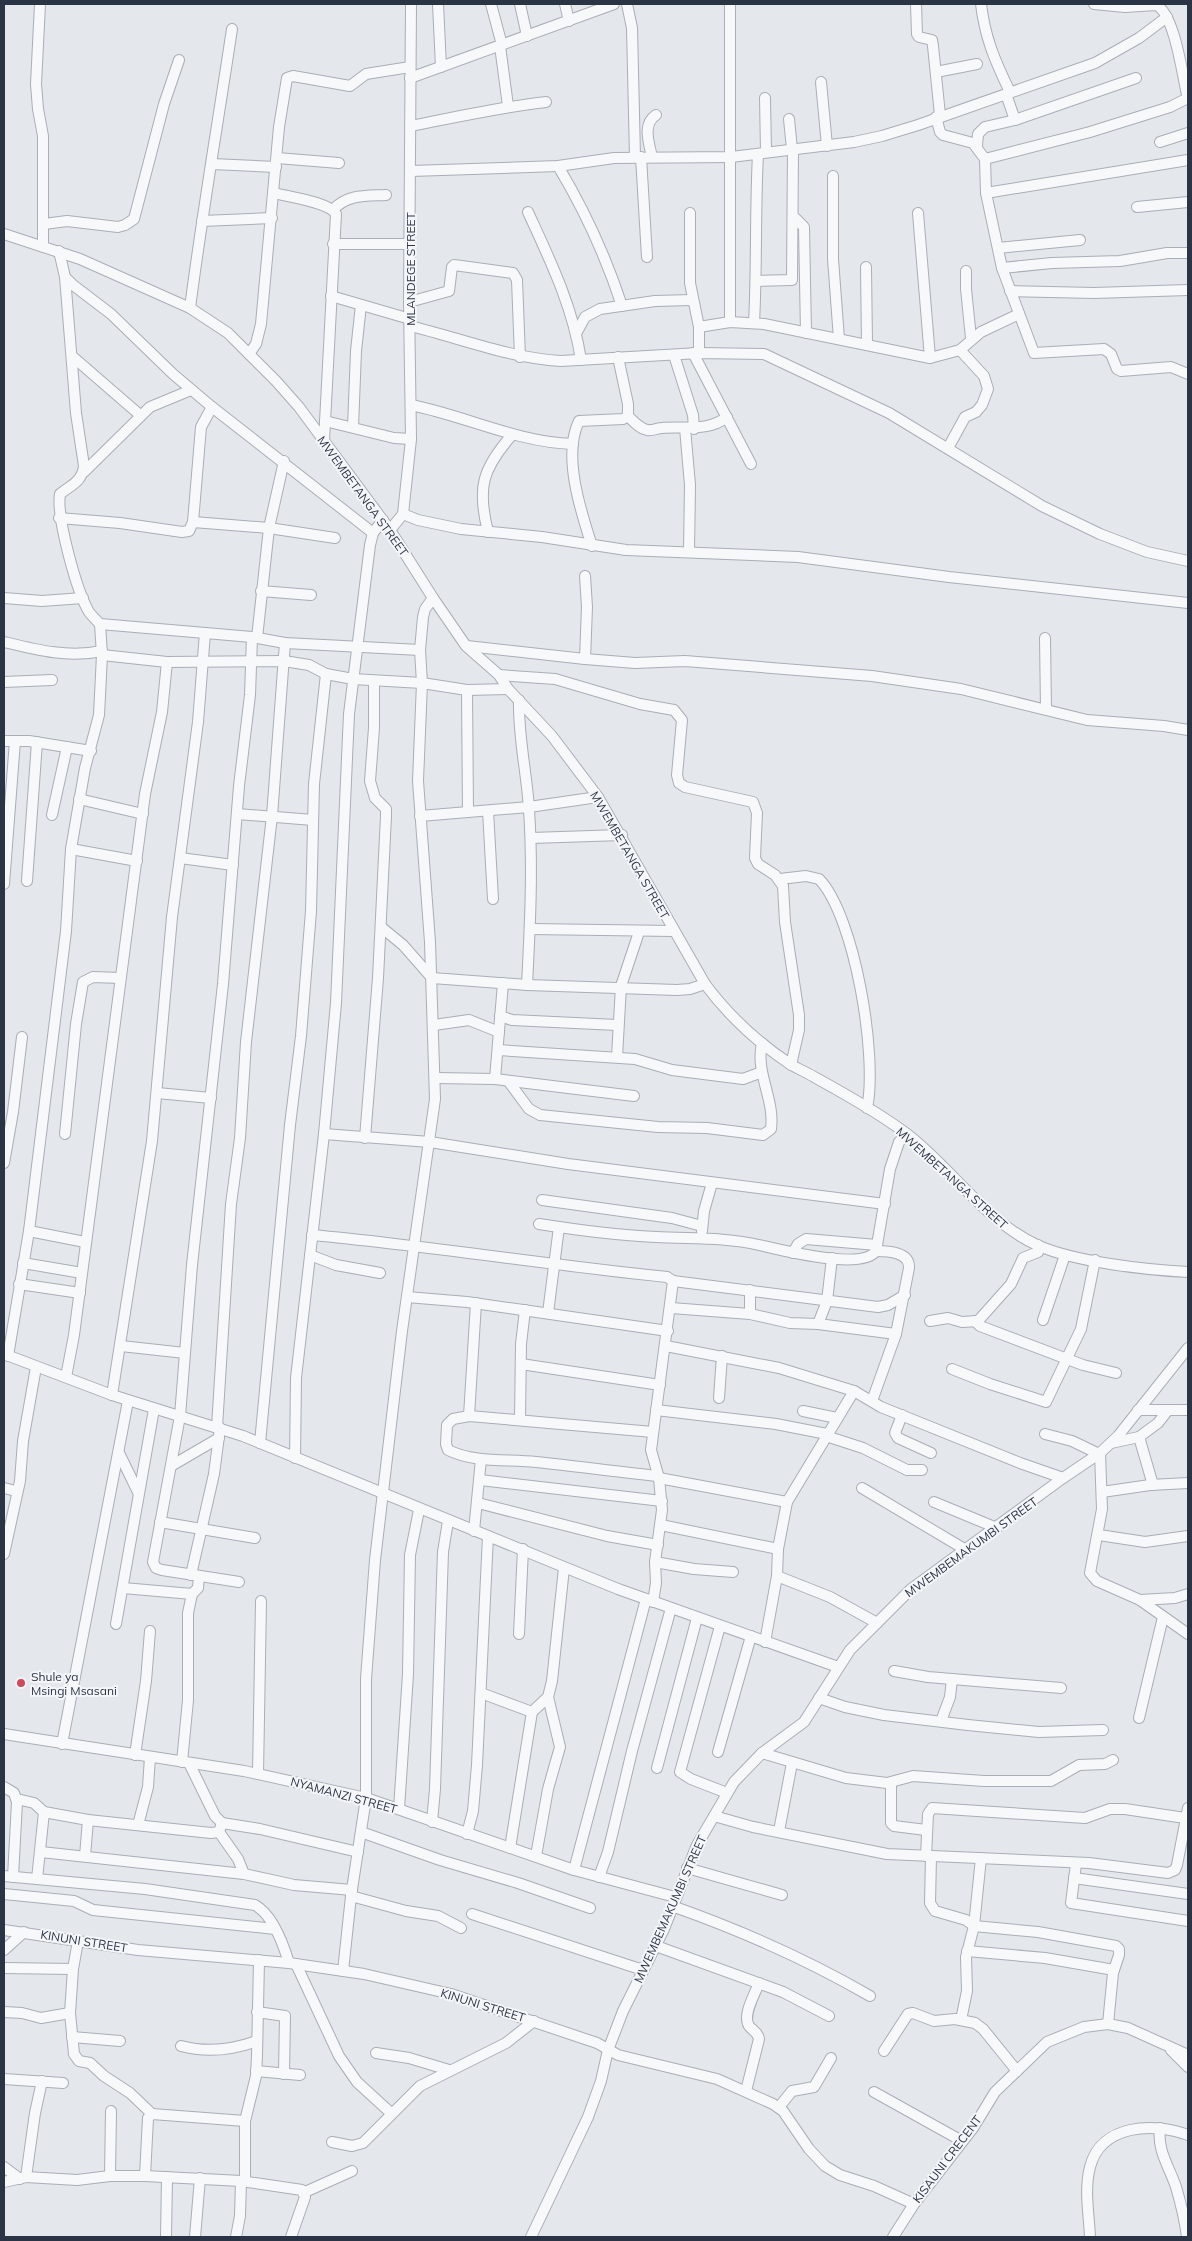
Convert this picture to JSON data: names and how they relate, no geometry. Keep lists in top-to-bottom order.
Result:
{
  "streets": {
    "street": [
      "MLANDEGE STREET",
      "MWEMBETANGA STREET",
      "MWEMBEMAKUMBI STREET",
      "NYAMANZI STREET",
      "KINUNI STREET",
      "KISAUNI CRECENT"
    ]
  },
  "crossings": [
    ["MWEMBEMAKUMBI STREET", "NYAMANZI STREET"],
    ["MWEMBEMAKUMBI STREET", "KINUNI STREET"],
    ["KINUNI STREET", "KISAUNI CRECENT"]
  ],
  "places": ["Shule ya Msingi Msasani"]
}
